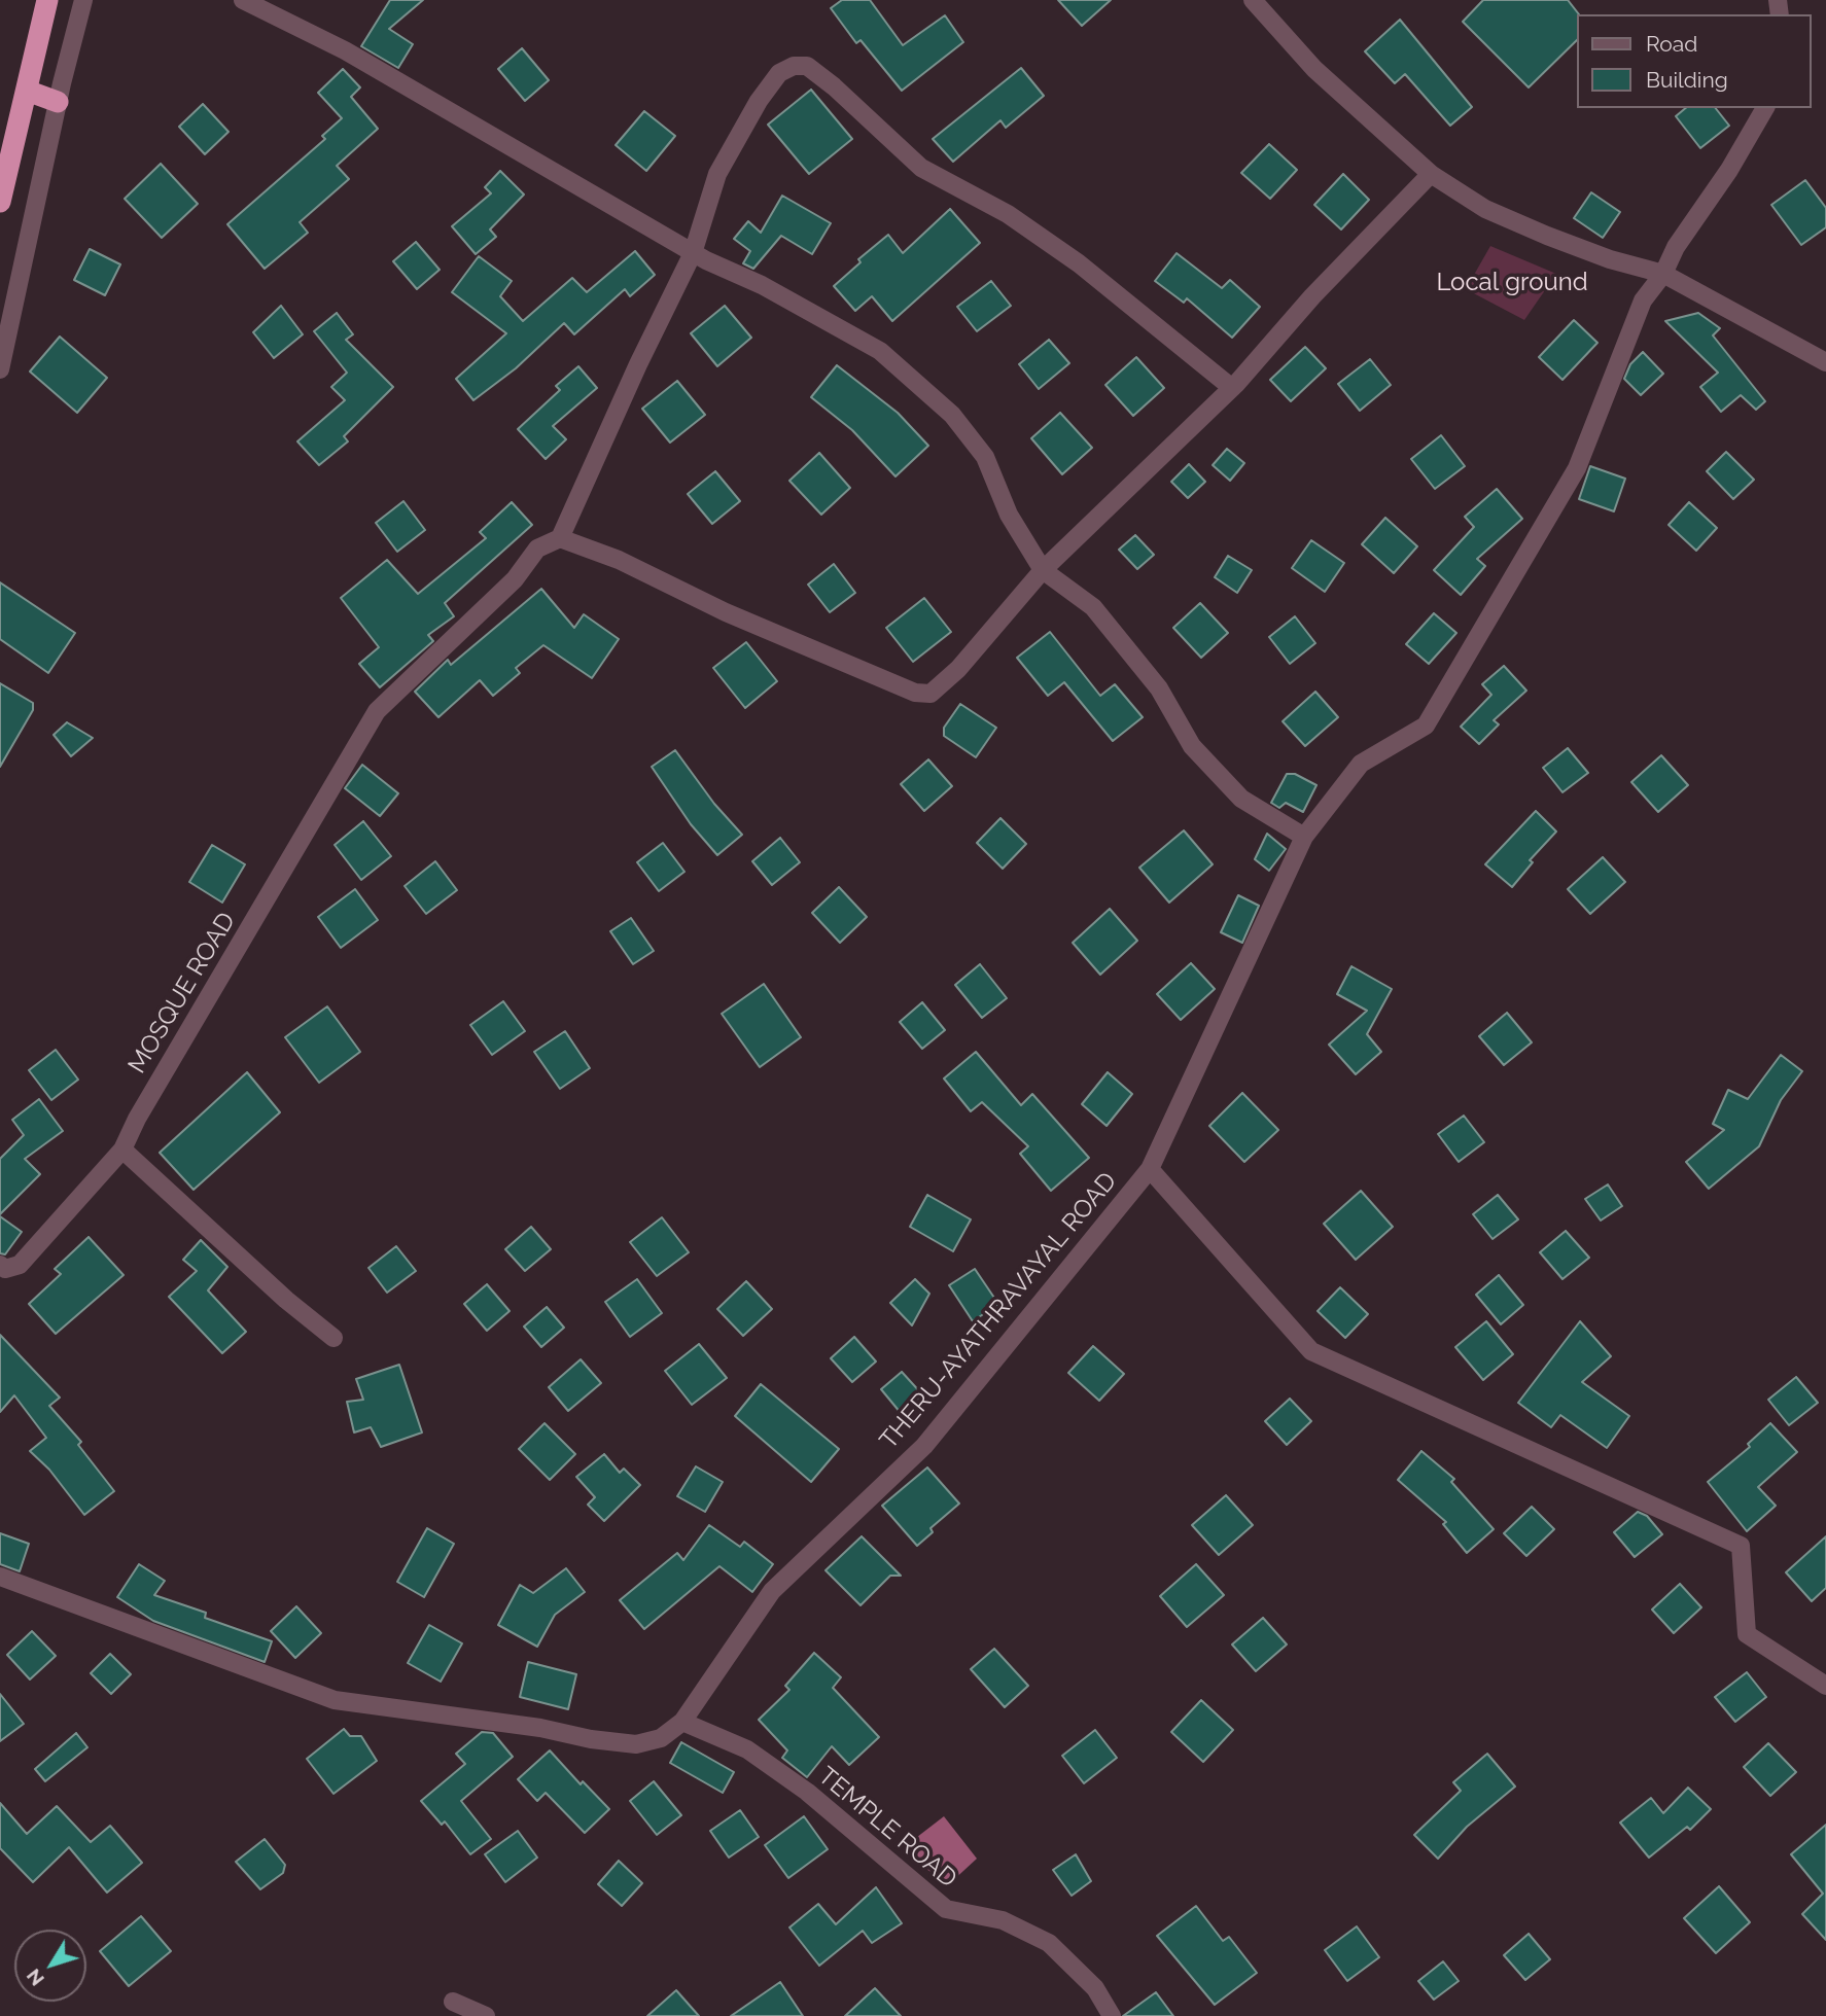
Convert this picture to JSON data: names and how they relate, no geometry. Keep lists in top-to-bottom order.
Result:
{
  "streets": {
    "street": ["MOSQUE ROAD", "THERU-AYATHRAVAYAL ROAD", "TEMPLE ROAD"]
  },
  "crossings": [
    ["THERU-AYATHRAVAYAL ROAD", "TEMPLE ROAD"]
  ],
  "parks": ["Local ground"],
  "legend": ["Road", "Building"],
  "north": "bottom left"
}
